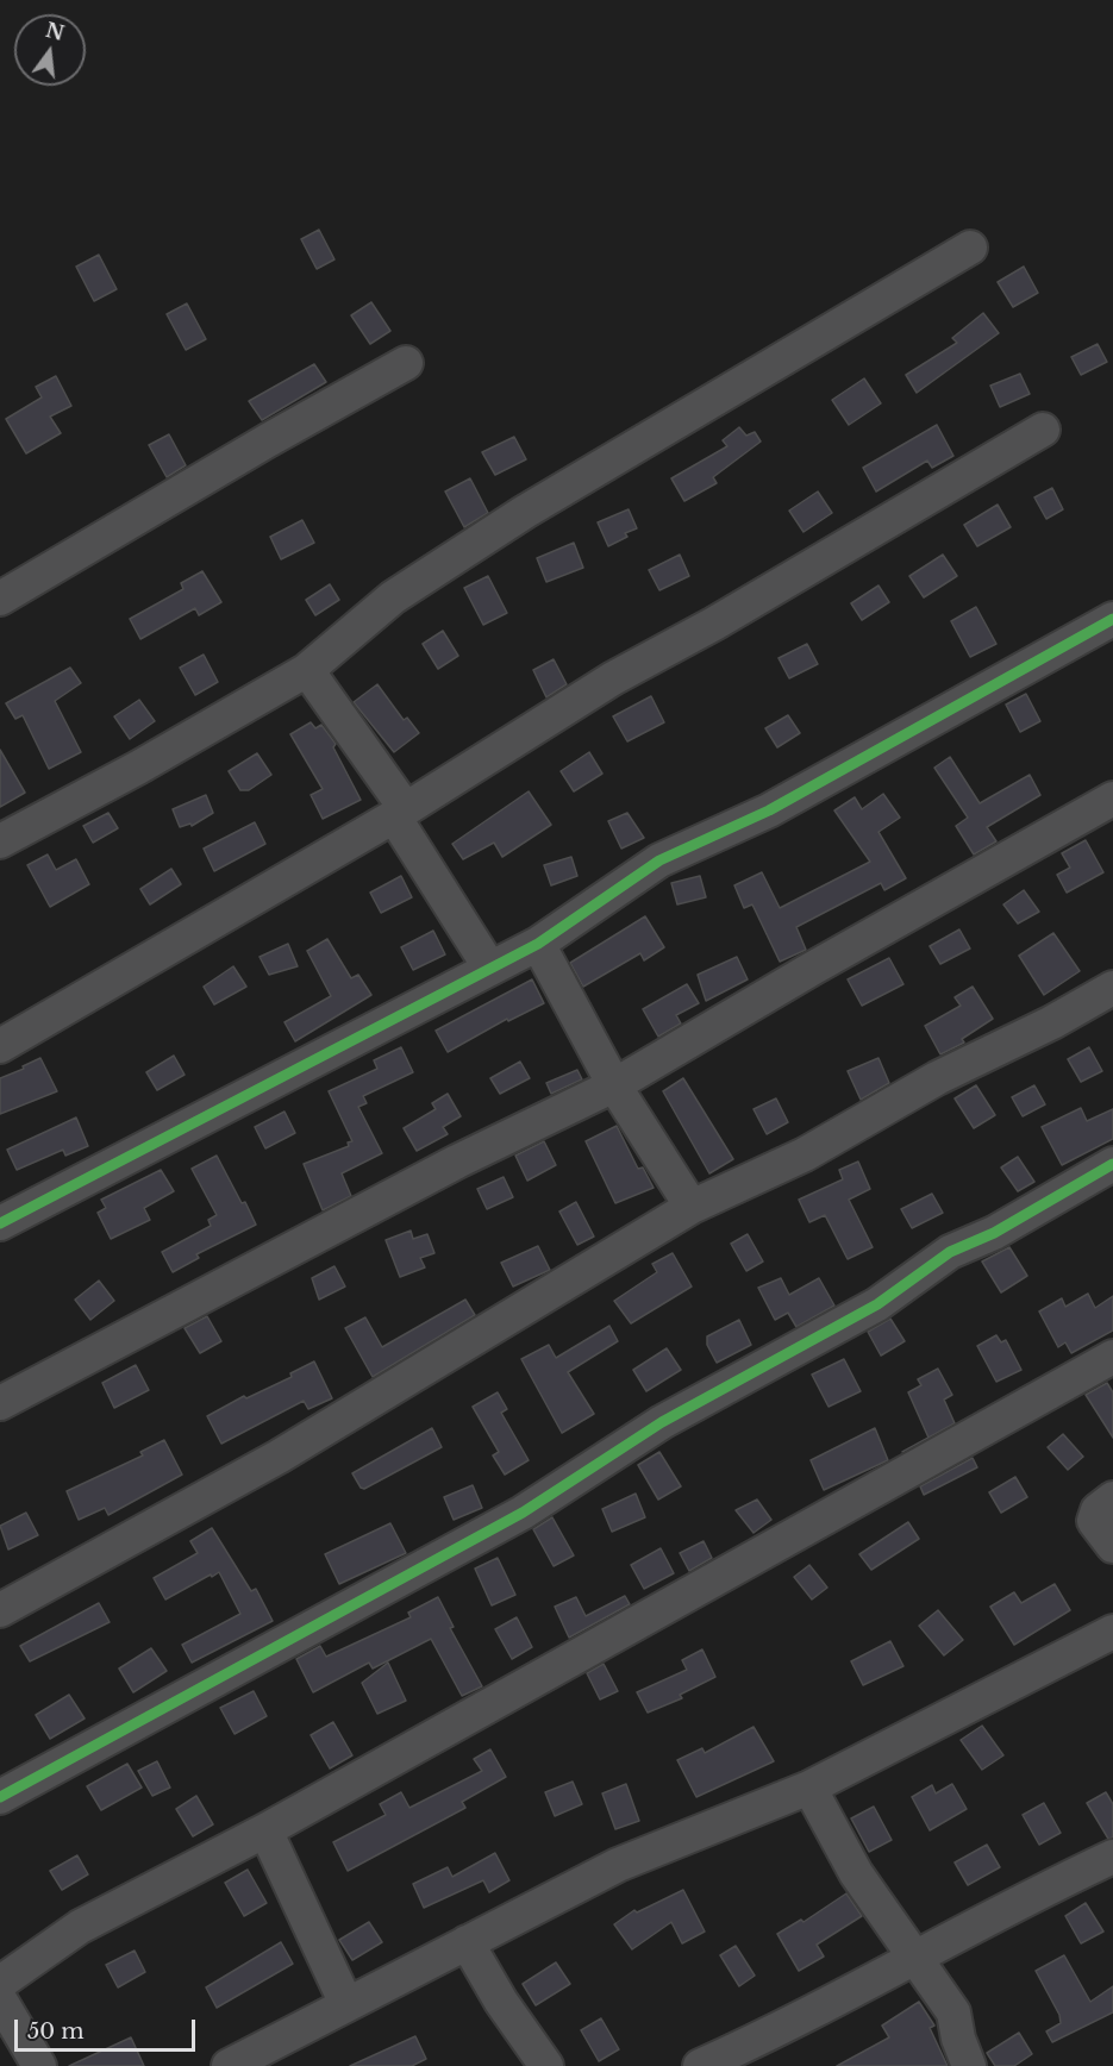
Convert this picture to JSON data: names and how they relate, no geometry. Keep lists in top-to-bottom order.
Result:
{
  "scale_bar": "50 m",
  "north": "top"
}
